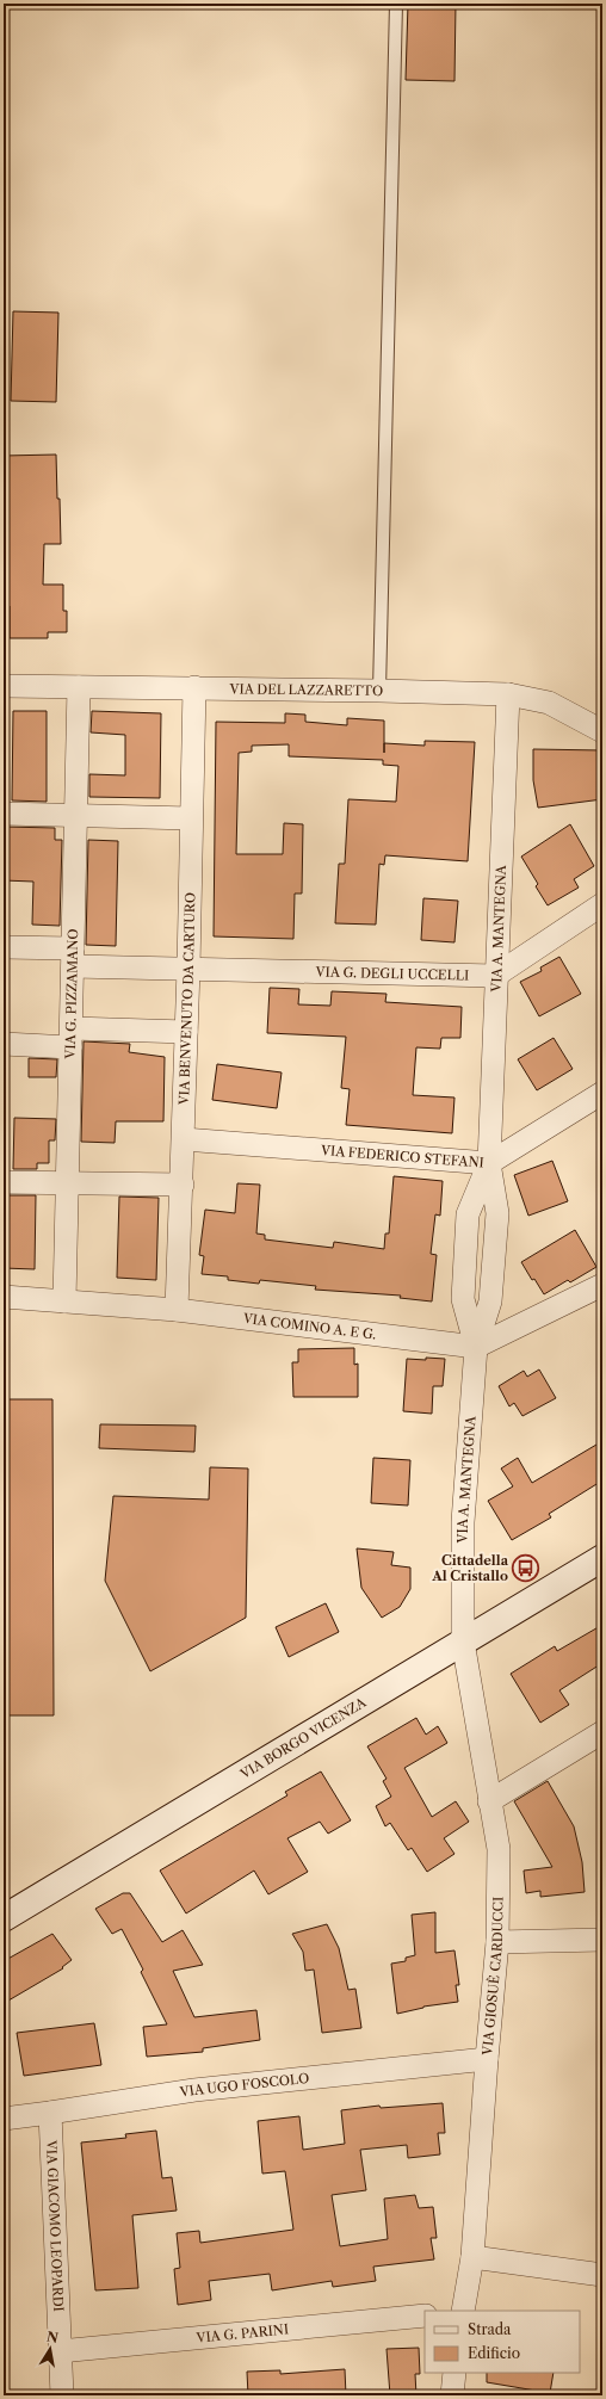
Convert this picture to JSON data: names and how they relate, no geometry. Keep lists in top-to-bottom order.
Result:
{
  "streets": {
    "street": [
      "VIA DEL LAZZARETTO",
      "VIA A. MANTEGNA",
      "VIA G. DEGLI UCCELLI",
      "VIA G. PIZZAMANO",
      "VIA BENVENUTO DA CARTURO",
      "VIA FEDERICO STEFANI",
      "VIA COMINO A. E G.",
      "VIA BORGO VICENZA",
      "VIA GIOSUÈ CARDUCCI",
      "VIA UGO FOSCOLO",
      "VIA GIACOMO LEOPARDI",
      "VIA G. PARINI"
    ]
  },
  "crossings": [
    ["VIA DEL LAZZARETTO", "VIA A. MANTEGNA"],
    ["VIA DEL LAZZARETTO", "VIA G. PIZZAMANO"],
    ["VIA DEL LAZZARETTO", "VIA BENVENUTO DA CARTURO"],
    ["VIA A. MANTEGNA", "VIA G. DEGLI UCCELLI"],
    ["VIA A. MANTEGNA", "VIA FEDERICO STEFANI"],
    ["VIA A. MANTEGNA", "VIA COMINO A. E G."],
    ["VIA A. MANTEGNA", "VIA BORGO VICENZA"],
    ["VIA A. MANTEGNA", "VIA GIOSUÈ CARDUCCI"],
    ["VIA G. DEGLI UCCELLI", "VIA G. PIZZAMANO"],
    ["VIA G. DEGLI UCCELLI", "VIA BENVENUTO DA CARTURO"],
    ["VIA G. PIZZAMANO", "VIA COMINO A. E G."],
    ["VIA BENVENUTO DA CARTURO", "VIA FEDERICO STEFANI"],
    ["VIA BENVENUTO DA CARTURO", "VIA COMINO A. E G."],
    ["VIA BORGO VICENZA", "VIA GIOSUÈ CARDUCCI"],
    ["VIA GIOSUÈ CARDUCCI", "VIA UGO FOSCOLO"],
    ["VIA UGO FOSCOLO", "VIA GIACOMO LEOPARDI"],
    ["VIA GIACOMO LEOPARDI", "VIA G. PARINI"]
  ],
  "places": {
    "bus stop": ["Cittadella Al Cristallo"]
  },
  "legend": ["Strada", "Edificio"],
  "north": "top"
}
